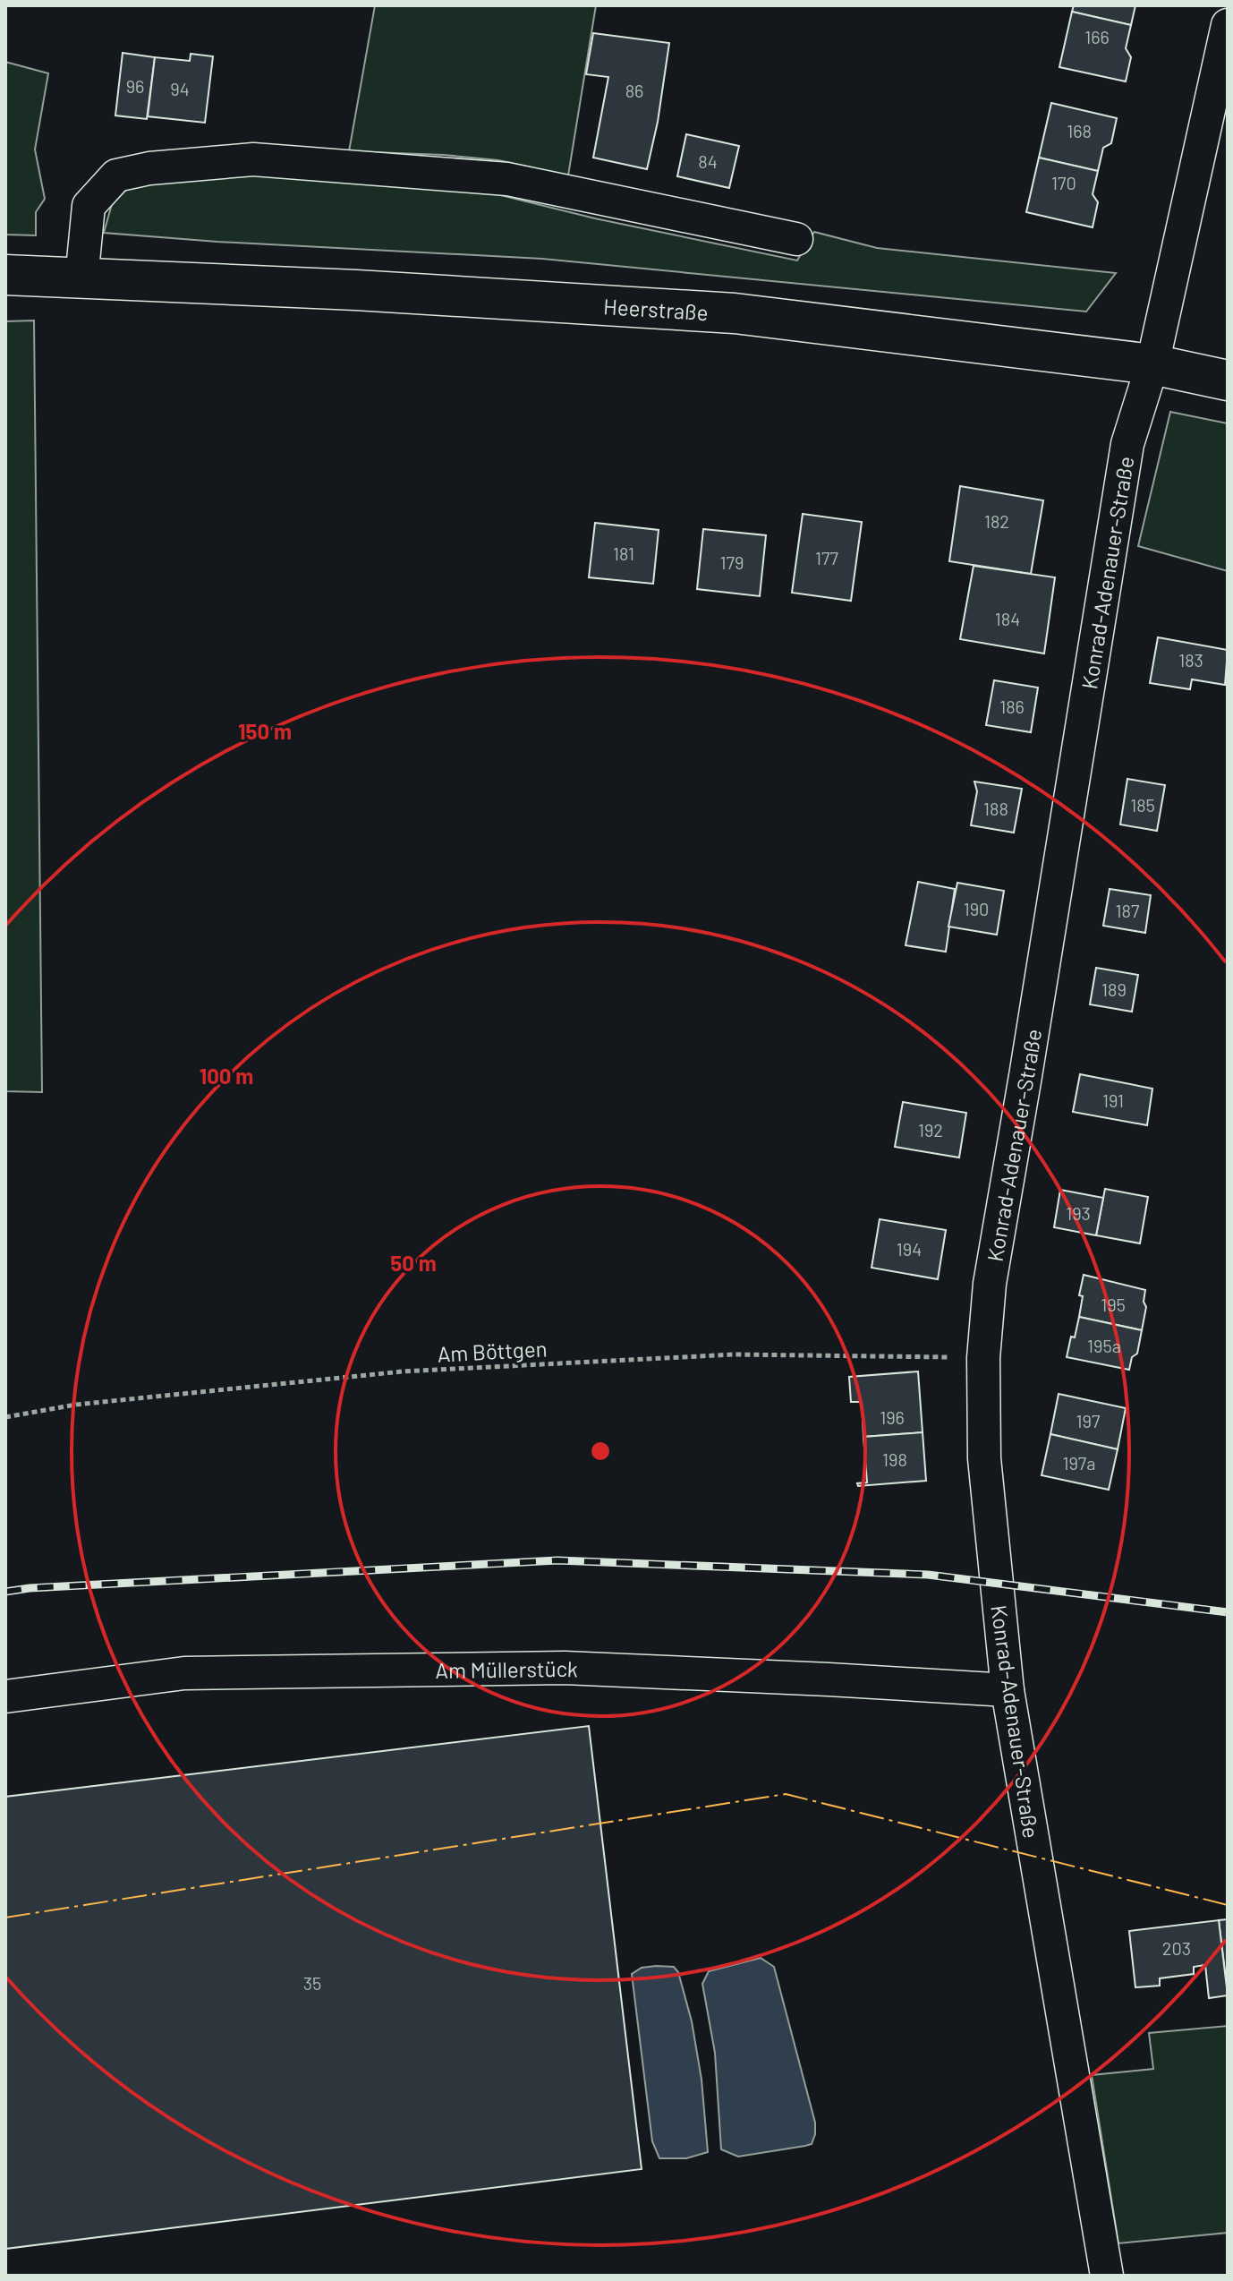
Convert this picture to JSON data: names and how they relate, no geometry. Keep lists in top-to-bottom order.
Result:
{
  "streets": {
    "main road": ["Heerstraße"],
    "street": ["Konrad-Adenauer-Straße", "Am Müllerstück"],
    "path": ["Am Böttgen"]
  },
  "crossings": [
    ["Heerstraße", "Konrad-Adenauer-Straße"],
    ["Konrad-Adenauer-Straße", "Am Böttgen"],
    ["Konrad-Adenauer-Straße", "Am Müllerstück"]
  ],
  "house_numbers": [
    "166",
    "96",
    "94",
    "86",
    "168",
    "84",
    "170",
    "182",
    "181",
    "177",
    "179",
    "184",
    "183",
    "186",
    "185",
    "188",
    "190",
    "187",
    "189",
    "191",
    "192",
    "193",
    "194",
    "195",
    "195a",
    "196",
    "197",
    "198",
    "197a",
    "203",
    "35"
  ],
  "rings": ["150 m", "100 m", "50 m"]
}
